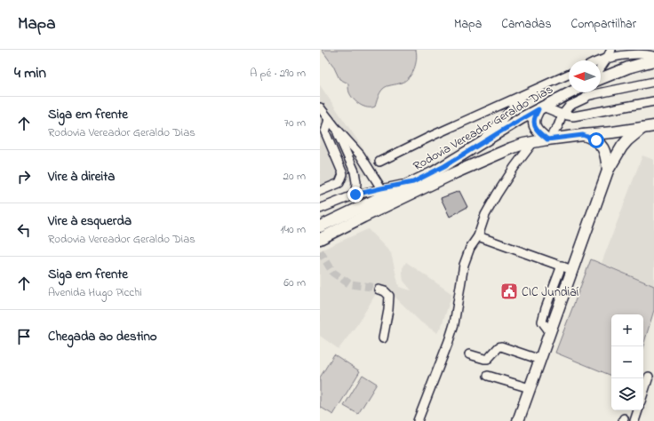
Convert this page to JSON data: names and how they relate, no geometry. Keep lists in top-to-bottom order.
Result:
{
  "streets": {
    "main road": ["Rodovia Vereador Geraldo Dias"]
  },
  "places": {
    "public building": ["CIC Jundiaí"]
  },
  "north": "left",
  "page": {
    "header": "Mapa",
    "nav": ["Mapa", "Camadas", "Compartilhar"],
    "heading": ["4 min", "A pé · 290 m"],
    "list": [
      ["Siga em frente", "Rodovia Vereador Geraldo Dias", "70 m"],
      ["Vire à direita", "20 m"],
      ["Vire à esquerda", "Rodovia Vereador Geraldo Dias", "140 m"],
      ["Siga em frente", "Avenida Hugo Picchi", "60 m"],
      "Chegada ao destino"
    ],
    "map_buttons": ["+", "−"]
  }
}
